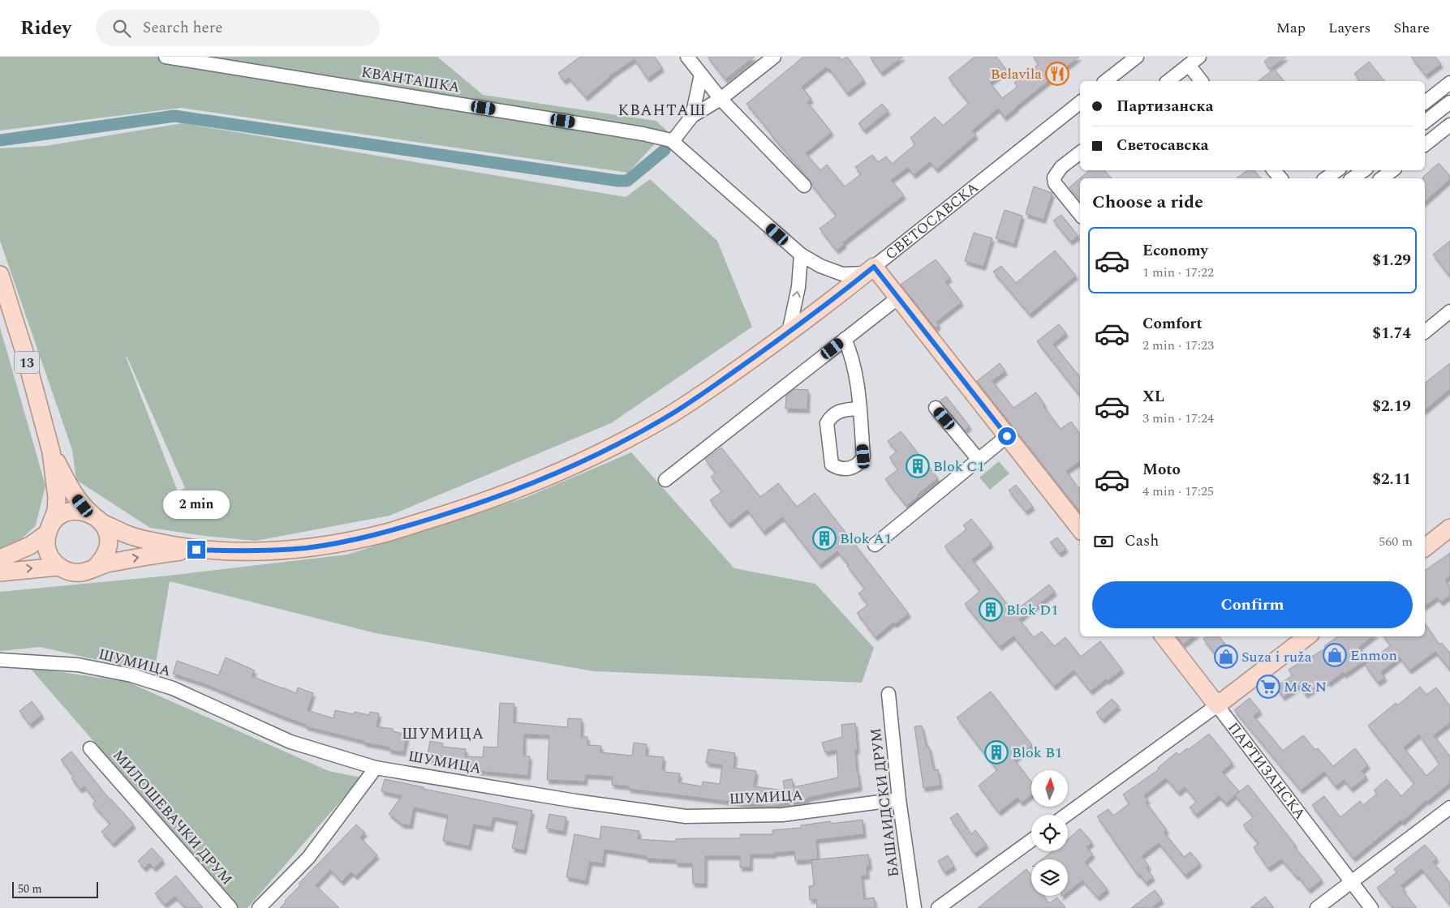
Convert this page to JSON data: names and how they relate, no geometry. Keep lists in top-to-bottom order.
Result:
{
  "streets": {
    "main road": ["СВЕТОСАВСКА", "13", "ПАРТИЗАНСКА"],
    "street": [
      "КВАНТАШКА",
      "ШУМИЦА",
      "БАШАИДСКИ ДРУМ",
      "МИЛОШЕВАЧКИ ДРУМ"
    ]
  },
  "crossings": [
    ["КВАНТАШКА", "СВЕТОСАВСКА"],
    ["ШУМИЦА", "БАШАИДСКИ ДРУМ"]
  ],
  "districts": ["КВАНТАШ", "ШУМИЦА"],
  "places": {
    "restaurant": ["Belavila"],
    "building": [
      "Blok C1",
      "Blok A1",
      "Blok D1",
      "Blok B1"
    ],
    "shop": ["Enmon", "Suza i ruža"],
    "supermarket": ["M & N"]
  },
  "scale_bar": "50 m",
  "north": "top",
  "page": {
    "header": "Ridey",
    "search": "Search here",
    "nav": ["Map", "Layers", "Share"],
    "banner": ["Партизанска", "Светосавска"],
    "heading": "Choose a ride",
    "list": [
      {
        "name": "Economy",
        "note": "1 min · 17:22",
        "value": "$1.29"
      },
      {
        "name": "Comfort",
        "note": "2 min · 17:23",
        "value": "$1.74"
      },
      {
        "name": "XL",
        "note": "3 min · 17:24",
        "value": "$2.19"
      },
      {
        "name": "Moto",
        "note": "4 min · 17:25",
        "value": "$2.11"
      }
    ],
    "bubble": "2 min",
    "pay": ["Cash", "560 m"],
    "buttons": "Confirm",
    "scale": "50 m"
  }
}
